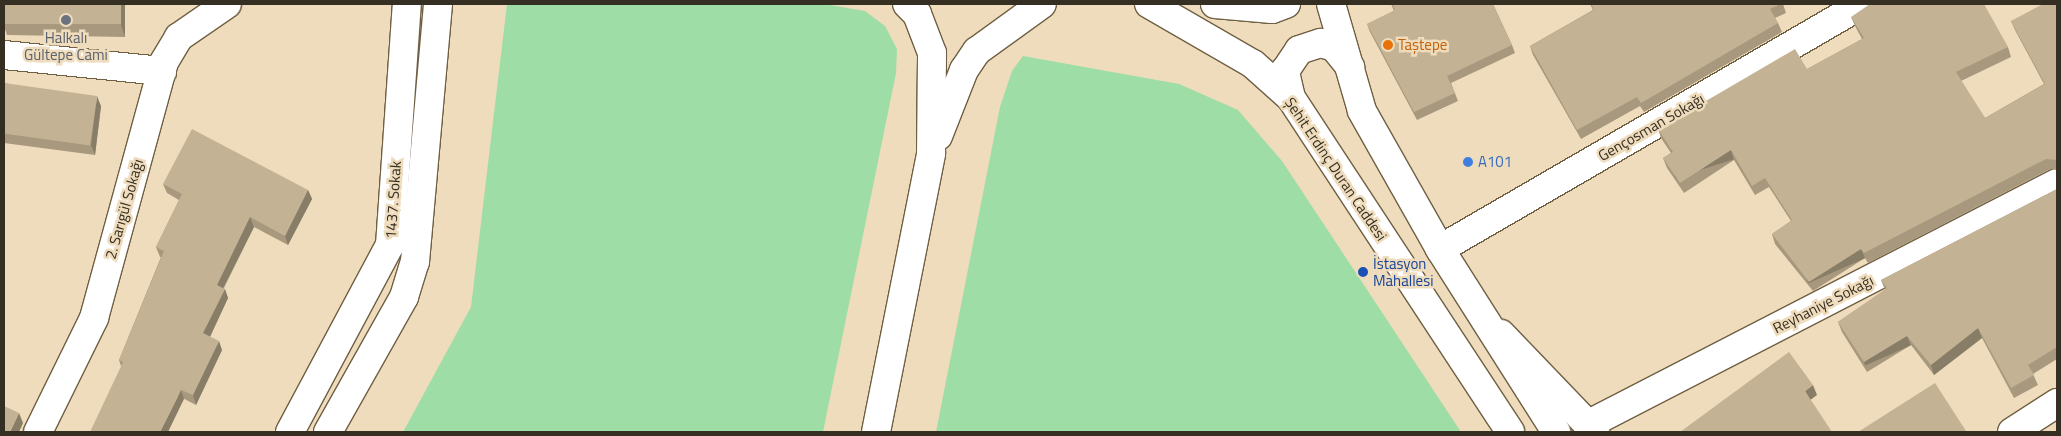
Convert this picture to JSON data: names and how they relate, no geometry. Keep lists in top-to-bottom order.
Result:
{
  "streets": {
    "street": [
      "Gençosman Sokağı",
      "Şehit Erdinç Duran Caddesi",
      "1437. Sokak",
      "2. Sarıgül Sokağı",
      "Reyhaniye Sokağı"
    ]
  },
  "places": [
    "Halkalı Gültepe Cami",
    "Taştepe",
    "A101",
    "İstasyon Mahallesi"
  ]
}
